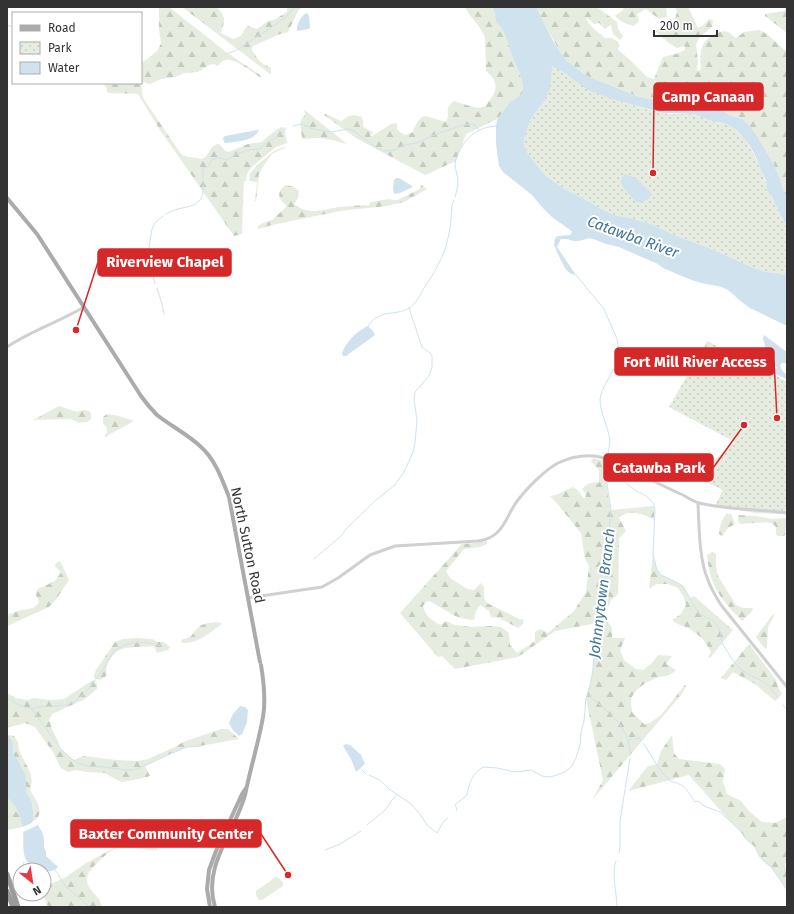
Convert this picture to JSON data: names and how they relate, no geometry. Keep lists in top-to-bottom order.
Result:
{
  "streets": {
    "main road": ["North Sutton Road"]
  },
  "water": ["Catawba River", "Johnnytown Branch"],
  "places": [
    "Camp Canaan",
    "Riverview Chapel",
    "Fort Mill River Access",
    "Catawba Park",
    "Baxter Community Center"
  ],
  "legend": ["Road", "Park", "Water"],
  "scale_bar": "200 m",
  "north": "bottom right"
}
